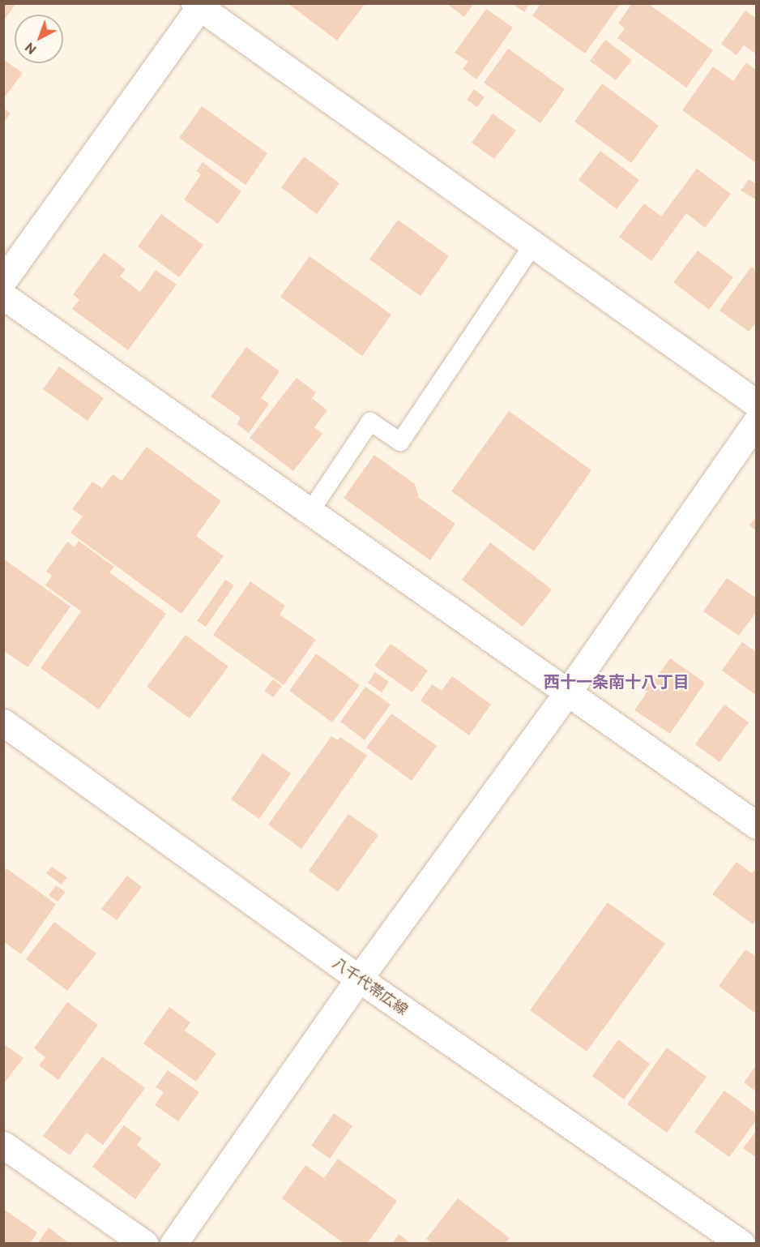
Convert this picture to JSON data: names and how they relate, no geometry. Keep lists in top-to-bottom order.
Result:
{
  "streets": {
    "street": ["八千代帯広線"]
  },
  "districts": ["西十一条南十八丁目"],
  "north": "bottom left"
}
